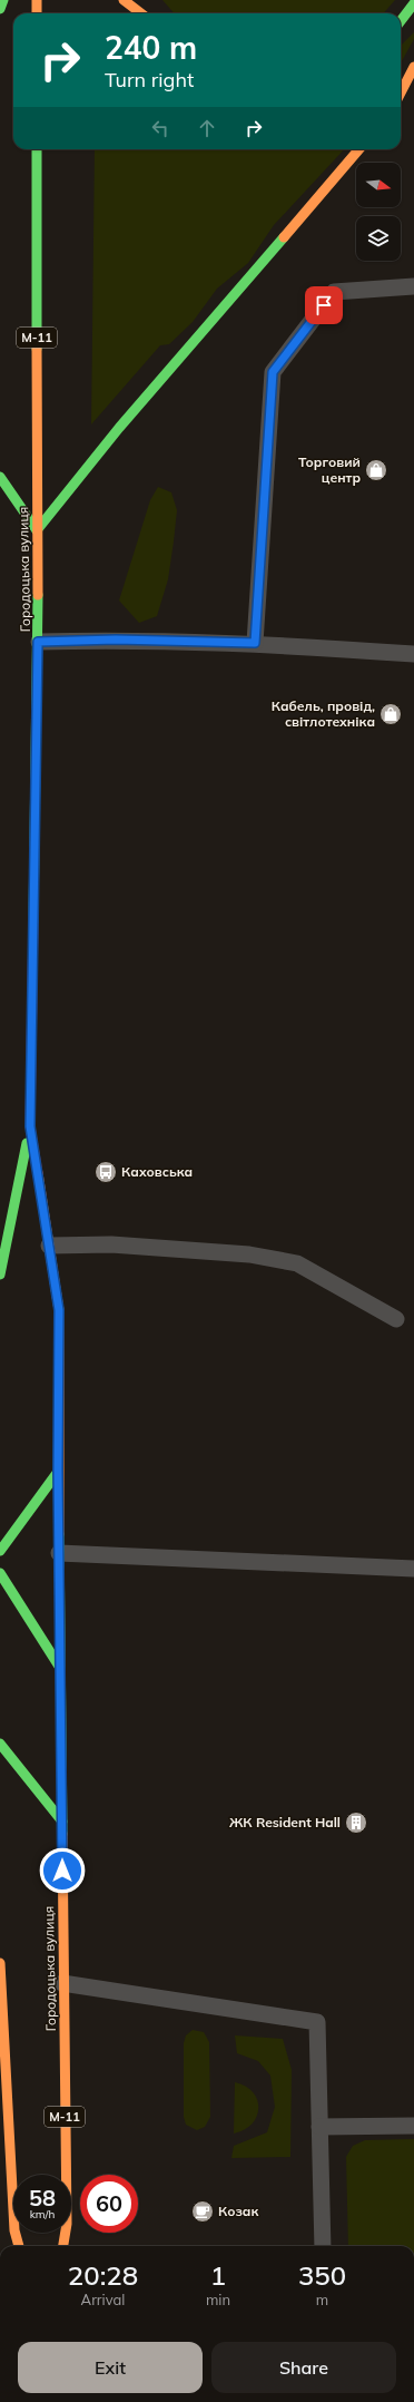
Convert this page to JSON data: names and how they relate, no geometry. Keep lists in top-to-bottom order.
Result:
{
  "streets": {
    "main road": ["М-11", "Городоцька вулиця"]
  },
  "places": {
    "shop": ["Торговий центр", "Кабель, провід, світлотехніка"],
    "bus stop": ["Каховська"],
    "building": ["ЖК Resident Hall"],
    "cafe": ["Козак"]
  },
  "north": "right",
  "page": {
    "turn": ["240 m", "Turn right"],
    "speed": "58 km/h",
    "limit": "60",
    "eta": [
      "20:28",
      "Arrival",
      "1",
      "min",
      "350",
      "m"
    ],
    "buttons": ["Exit", "Share"]
  }
}
